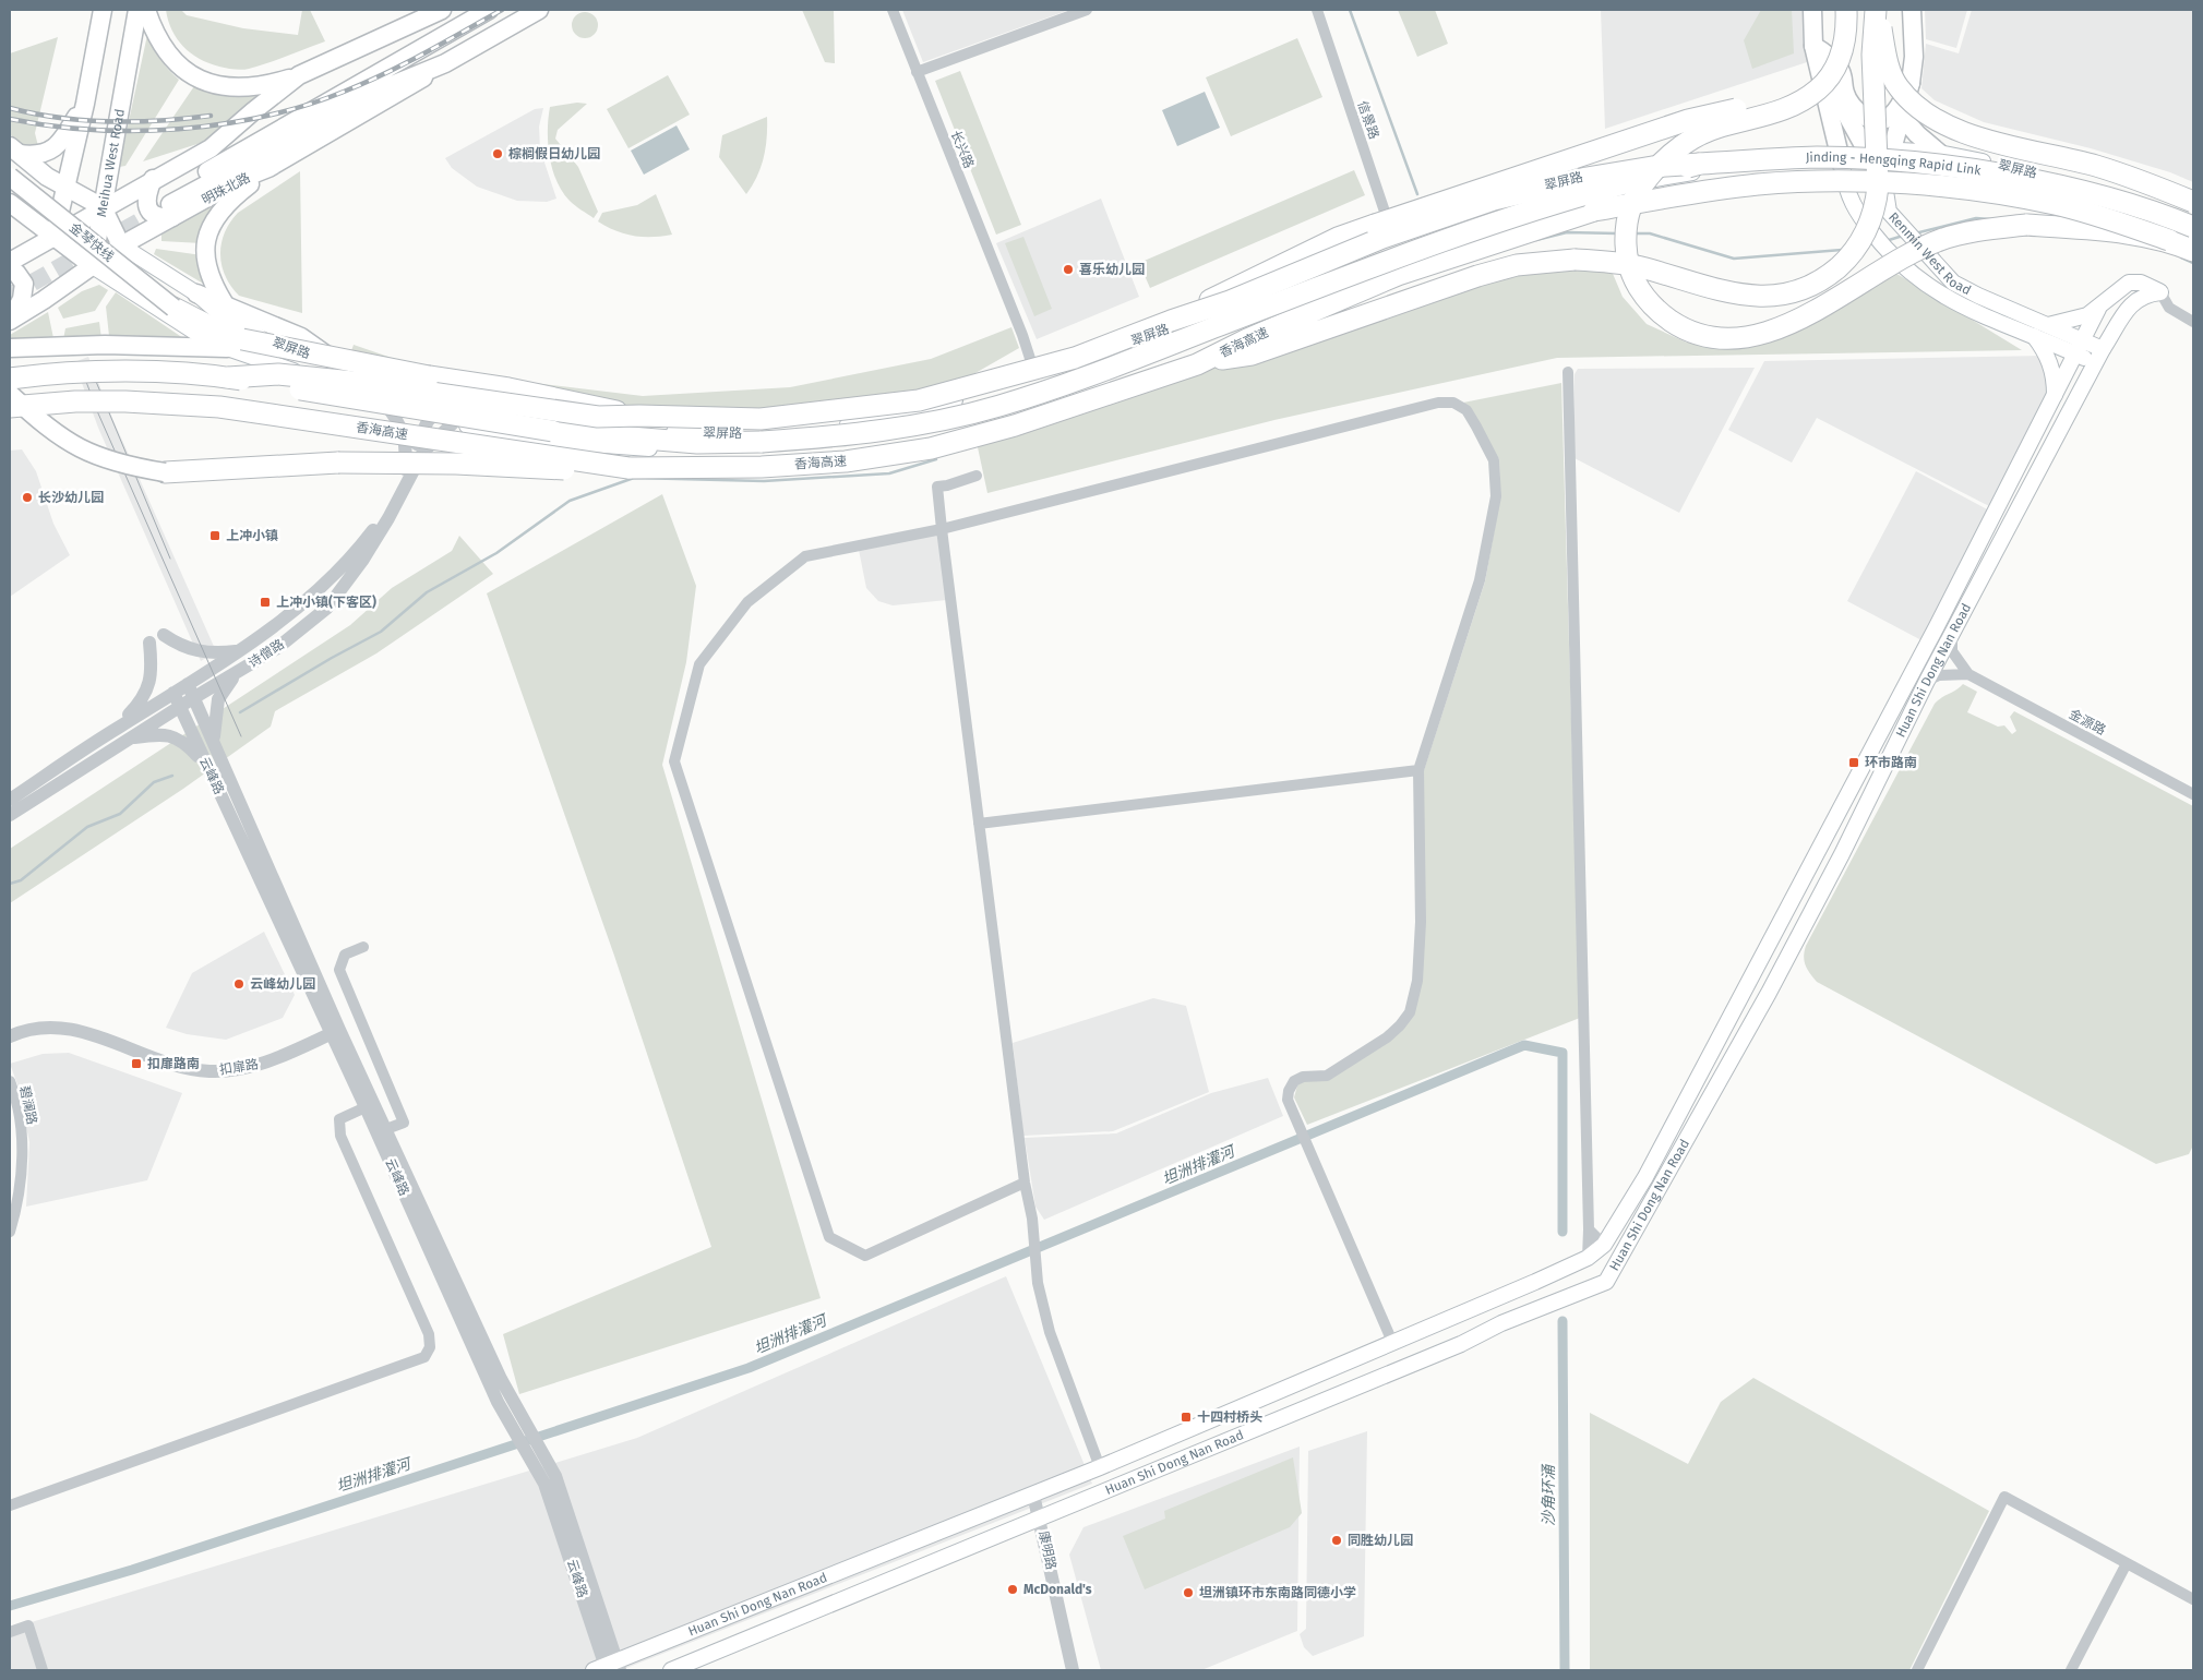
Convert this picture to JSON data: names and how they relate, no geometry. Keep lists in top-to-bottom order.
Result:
{
  "streets": {
    "highway": ["Jinding - Hengqing Rapid Link", "香海高速"],
    "main road": [
      "Meihua West Road",
      "翠屏路",
      "明珠北路",
      "金琴快线",
      "Renmin West Road",
      "Huan Shi Dong Nan Road"
    ],
    "street": [
      "信景路",
      "长兴路",
      "诗僧路",
      "金源路",
      "云峰路",
      "扣扉路",
      "碧澜路",
      "康明路"
    ]
  },
  "crossings": [
    ["信景路", "翠屏路"],
    ["长兴路", "翠屏路"],
    ["Meihua West Road", "翠屏路"],
    ["Meihua West Road", "明珠北路"],
    ["Jinding - Hengqing Rapid Link", "香海高速"],
    ["翠屏路", "明珠北路"],
    ["翠屏路", "Renmin West Road"],
    ["翠屏路", "诗僧路"],
    ["Renmin West Road", "Huan Shi Dong Nan Road"],
    ["诗僧路", "云峰路"],
    ["Huan Shi Dong Nan Road", "云峰路"],
    ["Huan Shi Dong Nan Road", "康明路"],
    ["云峰路", "扣扉路"]
  ],
  "water": ["坦洲排灌河", "沙角环涌"],
  "places": {
    "other": [
      "棕榈假日幼儿园",
      "喜乐幼儿园",
      "长沙幼儿园",
      "云峰幼儿园",
      "同胜幼儿园",
      "McDonald's",
      "坦洲镇环市东南路同德小学"
    ],
    "transit": [
      "上冲小镇",
      "上冲小镇(下客区)",
      "环市路南",
      "扣扉路南",
      "十四村桥头"
    ]
  }
}
